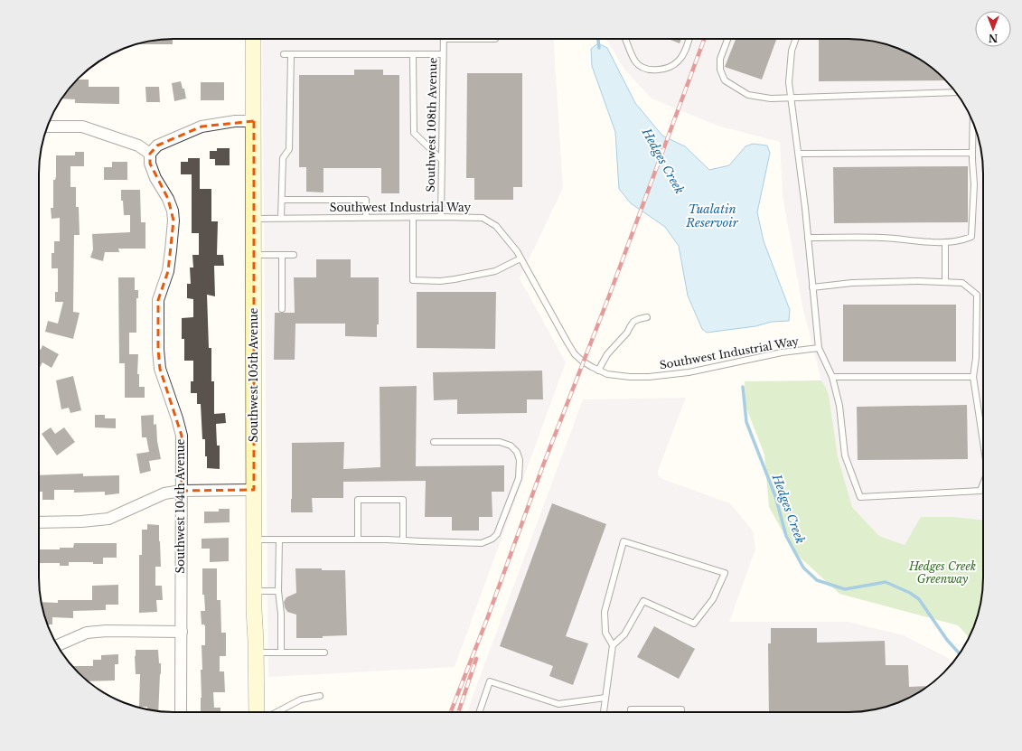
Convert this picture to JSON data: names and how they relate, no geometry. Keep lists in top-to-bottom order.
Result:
{
  "streets": {
    "street": ["Southwest 105th Avenue", "Southwest 104th Avenue"],
    "lane": ["Southwest 108th Avenue", "Southwest Industrial Way"]
  },
  "crossings": [
    ["Southwest 108th Avenue", "Southwest Industrial Way"],
    ["Southwest Industrial Way", "Southwest 105th Avenue"]
  ],
  "water": ["Hedges Creek", "Tualatin Reservoir"],
  "parks": ["Hedges Creek Greenway"],
  "north": "bottom"
}
